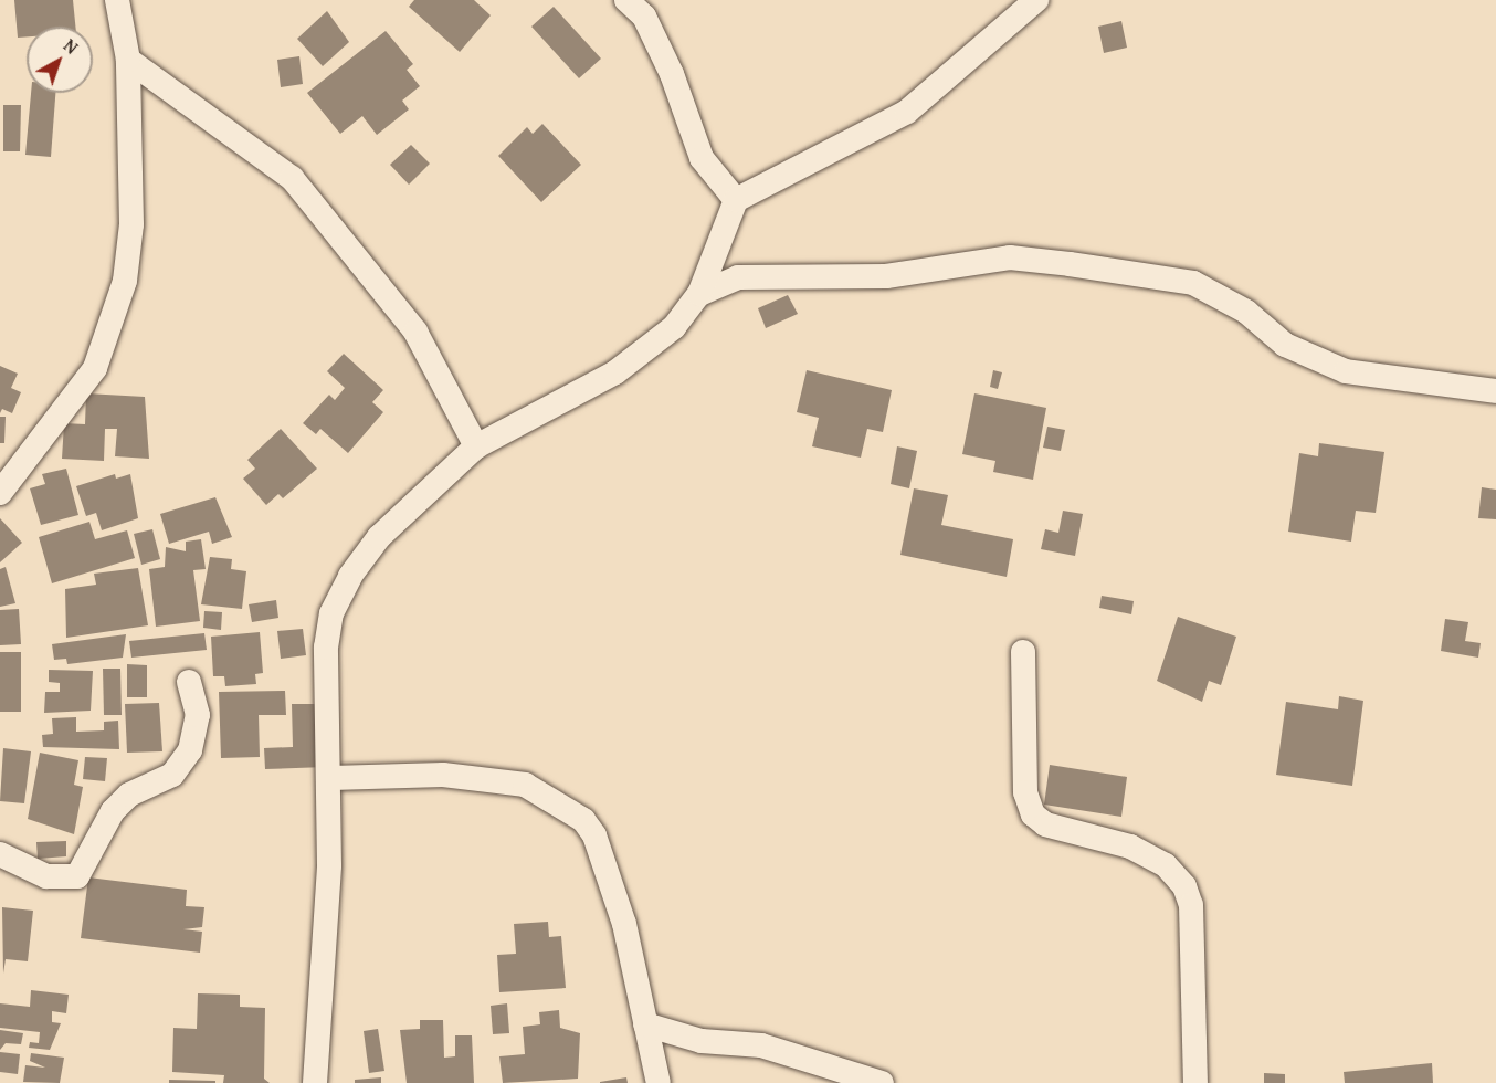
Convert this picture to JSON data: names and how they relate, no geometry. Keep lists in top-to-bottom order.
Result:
{
  "north": "top right"
}
